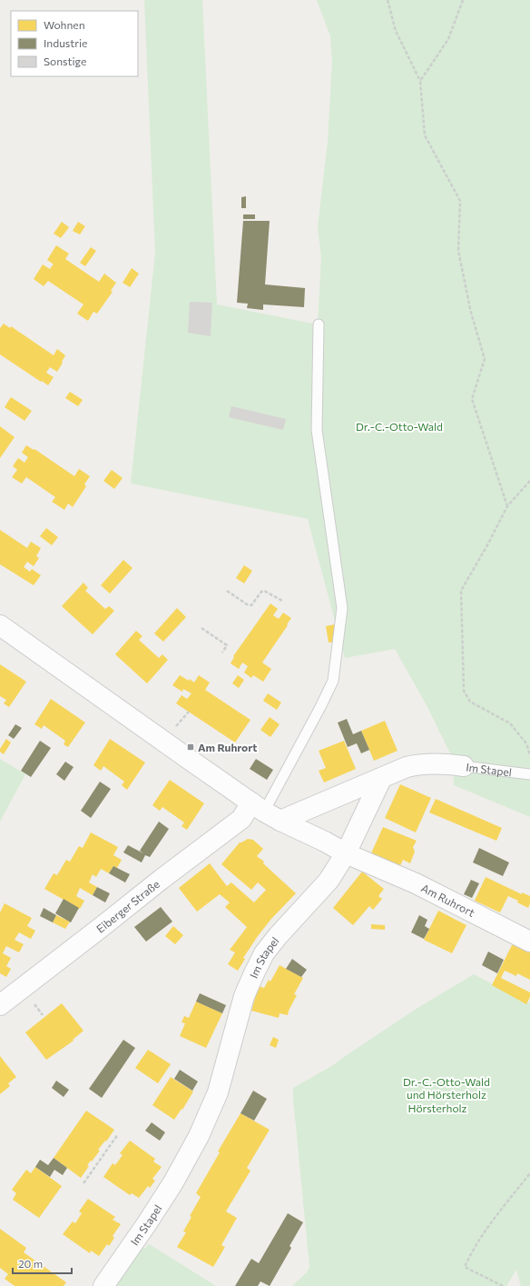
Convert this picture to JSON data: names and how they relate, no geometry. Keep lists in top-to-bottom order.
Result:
{
  "streets": {
    "street": ["Im Stapel", "Am Ruhrort", "Eiberger Straße"]
  },
  "crossings": [
    ["Im Stapel", "Am Ruhrort"],
    ["Am Ruhrort", "Eiberger Straße"]
  ],
  "parks": ["Dr.-C.-Otto-Wald", "Dr.-C.-Otto-Wald und Hörsterholz", "Hörsterholz"],
  "places": {
    "transit": ["Am Ruhrort"]
  },
  "legend": ["Wohnen", "Industrie", "Sonstige"],
  "scale_bar": "20 m"
}
